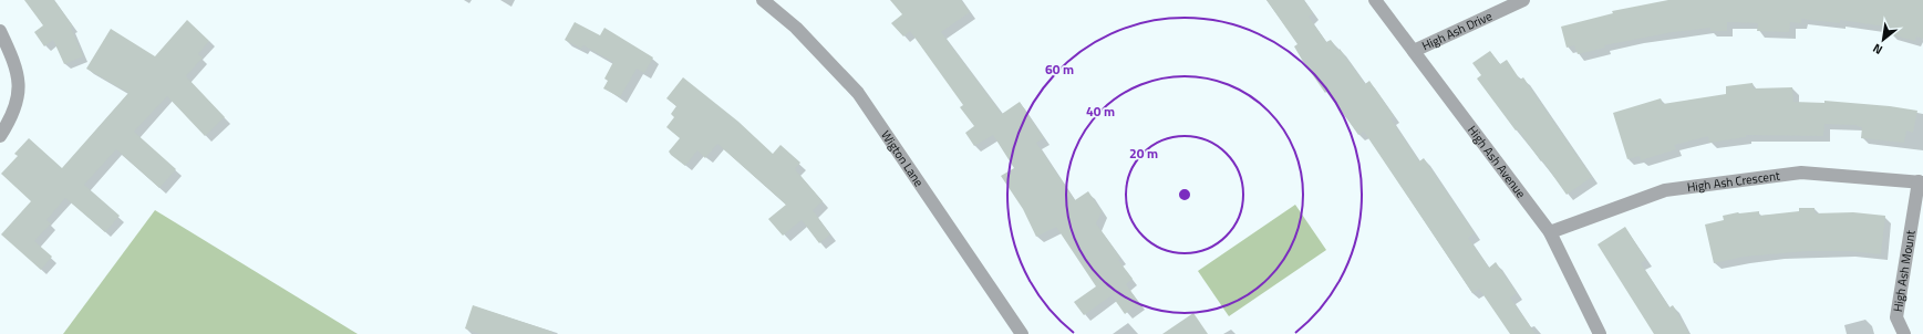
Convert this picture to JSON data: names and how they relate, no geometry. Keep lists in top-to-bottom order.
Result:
{
  "streets": {
    "street": [
      "High Ash Drive",
      "Wigton Lane",
      "High Ash Avenue",
      "High Ash Crescent",
      "High Ash Mount"
    ]
  },
  "crossings": [
    ["High Ash Drive", "High Ash Avenue"],
    ["High Ash Avenue", "High Ash Crescent"],
    ["High Ash Crescent", "High Ash Mount"]
  ],
  "north": "bottom left",
  "rings": ["60 m", "40 m", "20 m"]
}
